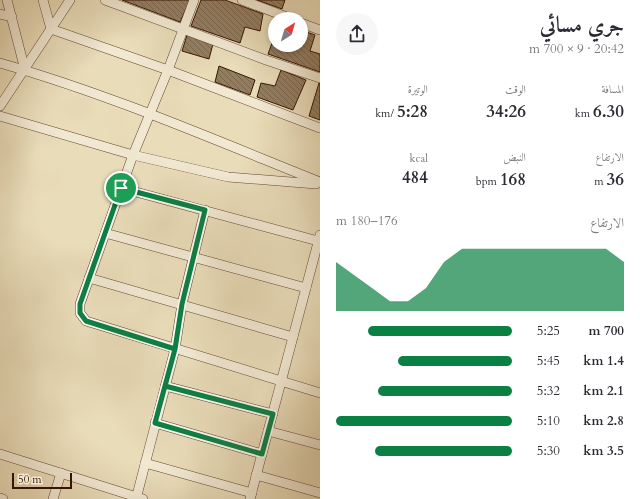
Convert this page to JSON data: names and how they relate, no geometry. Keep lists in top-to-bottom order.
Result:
{
  "scale_bar": "50 m",
  "north": "top right",
  "page": {
    "heading": ["جري مسائي", "20:42 · 9 × 700 m"],
    "stats": [
      ["المسافة", "6.30 km"],
      ["الوقت", "34:26"],
      ["الوتيرة", "5:28 /km"],
      ["الارتفاع", "36 m"],
      ["النبض", "168 bpm"],
      ["kcal", "484"]
    ],
    "chart": ["الارتفاع", "176–180 m"],
    "list": [
      {
        "name": "700 m",
        "note": "5:25"
      },
      {
        "name": "1.4 km",
        "note": "5:45"
      },
      {
        "name": "2.1 km",
        "note": "5:32"
      },
      {
        "name": "2.8 km",
        "note": "5:10"
      },
      {
        "name": "3.5 km",
        "note": "5:30"
      }
    ],
    "scale": "50 m"
  }
}
